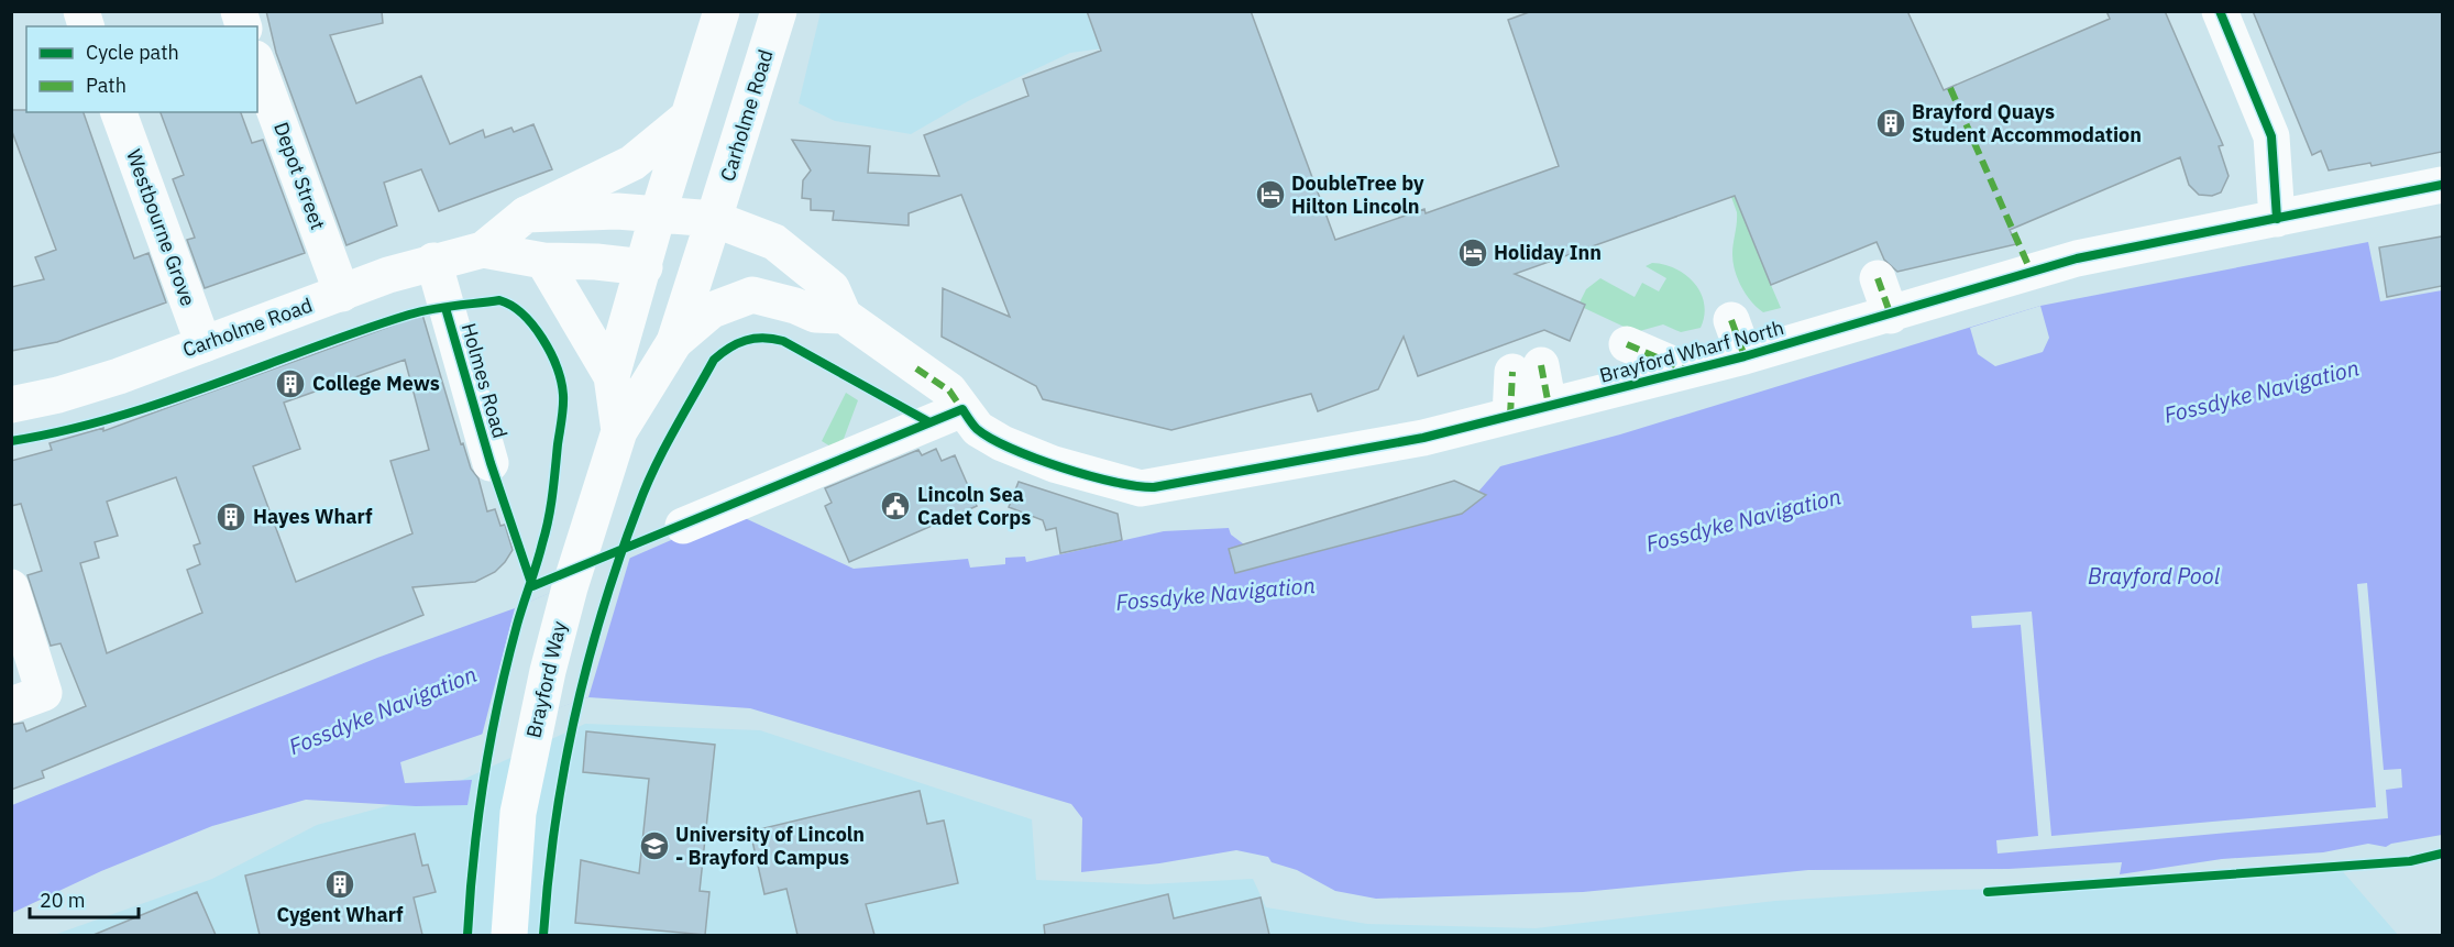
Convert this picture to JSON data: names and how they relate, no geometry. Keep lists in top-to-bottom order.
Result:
{
  "streets": {
    "street": [
      "Carholme Road",
      "Depot Street",
      "Westbourne Grove",
      "Brayford Wharf North",
      "Holmes Road",
      "Brayford Way"
    ]
  },
  "crossings": [
    ["Carholme Road", "Depot Street"],
    ["Carholme Road", "Westbourne Grove"],
    ["Carholme Road", "Brayford Wharf North"],
    ["Carholme Road", "Holmes Road"]
  ],
  "water": ["Fossdyke Navigation", "Brayford Pool"],
  "places": {
    "building": [
      "Brayford Quays Student Accommodation",
      "College Mews",
      "Hayes Wharf",
      "Cygent Wharf"
    ],
    "hotel": ["DoubleTree by Hilton Lincoln", "Holiday Inn"],
    "public building": ["Lincoln Sea Cadet Corps"],
    "school or university": ["University of Lincoln - Brayford Campus"]
  },
  "legend": ["Cycle path", "Path"],
  "scale_bar": "20 m"
}
